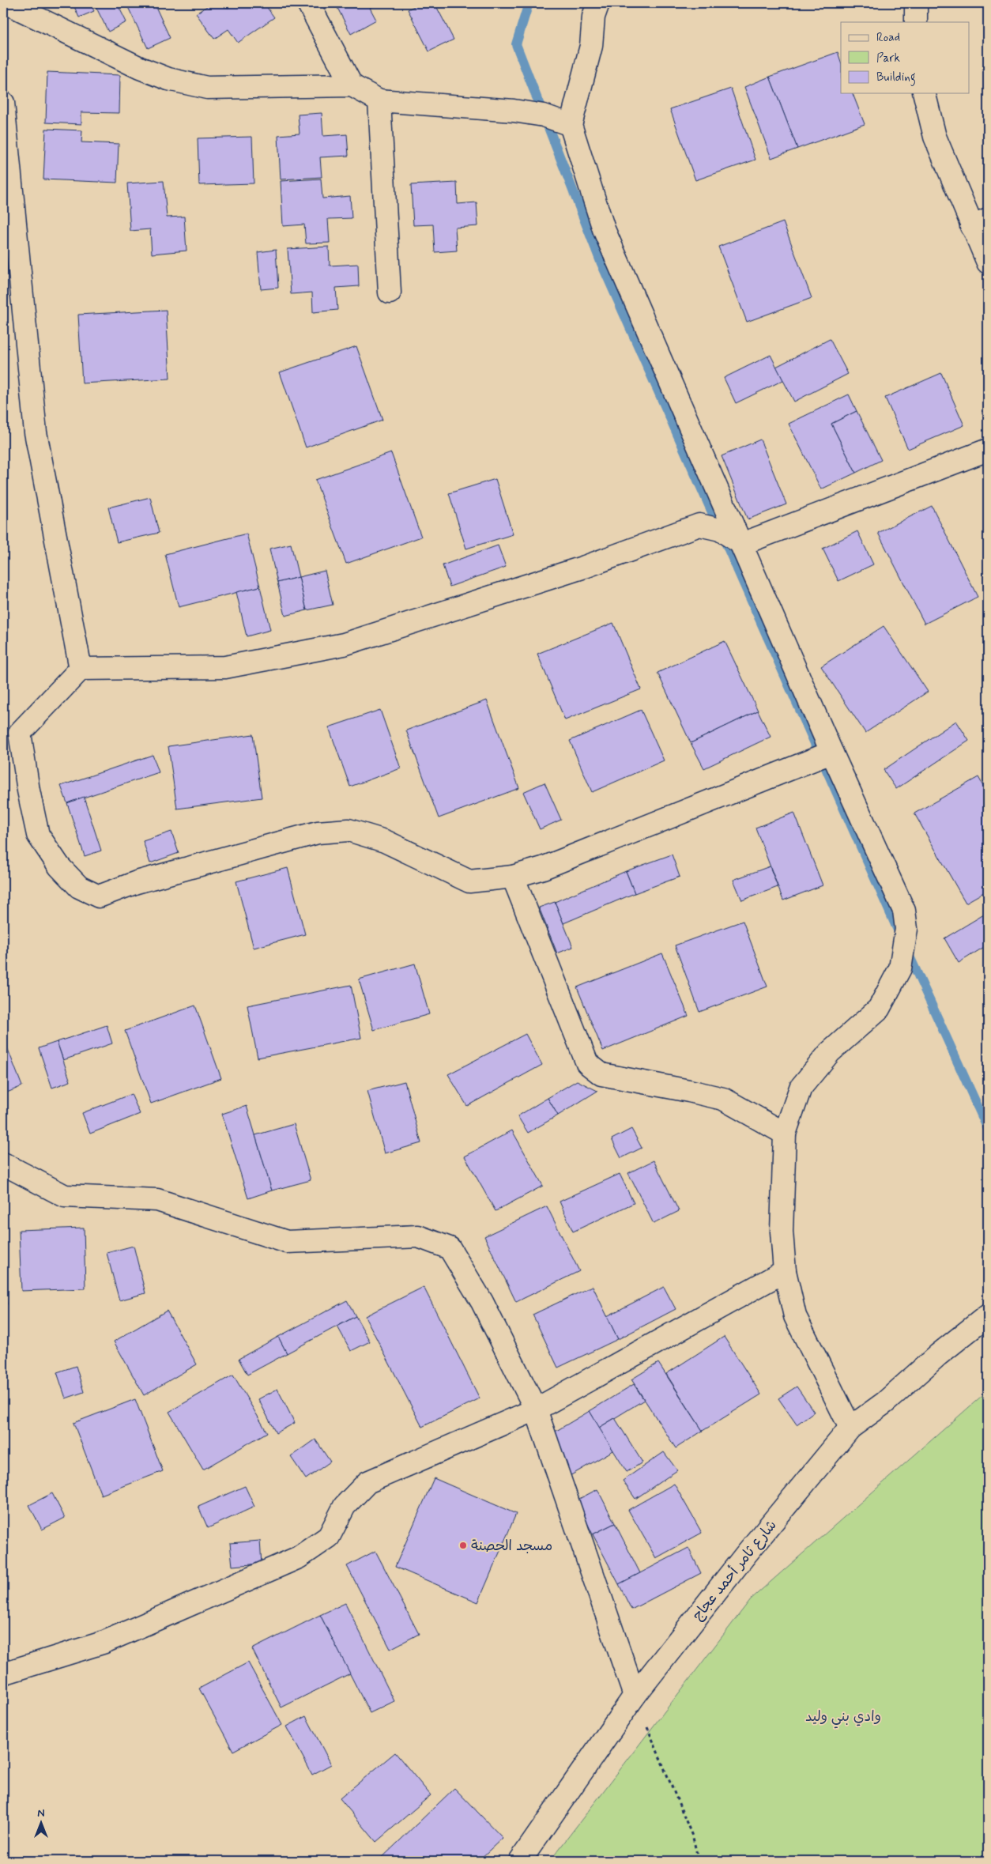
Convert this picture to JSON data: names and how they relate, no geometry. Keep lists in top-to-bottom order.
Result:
{
  "streets": {
    "street": ["شارع ثامر أحمد عجاج"]
  },
  "parks": ["وادي بني وليد"],
  "places": ["مسجد الحصنة"],
  "legend": ["Road", "Park", "Building"],
  "north": "top"
}
